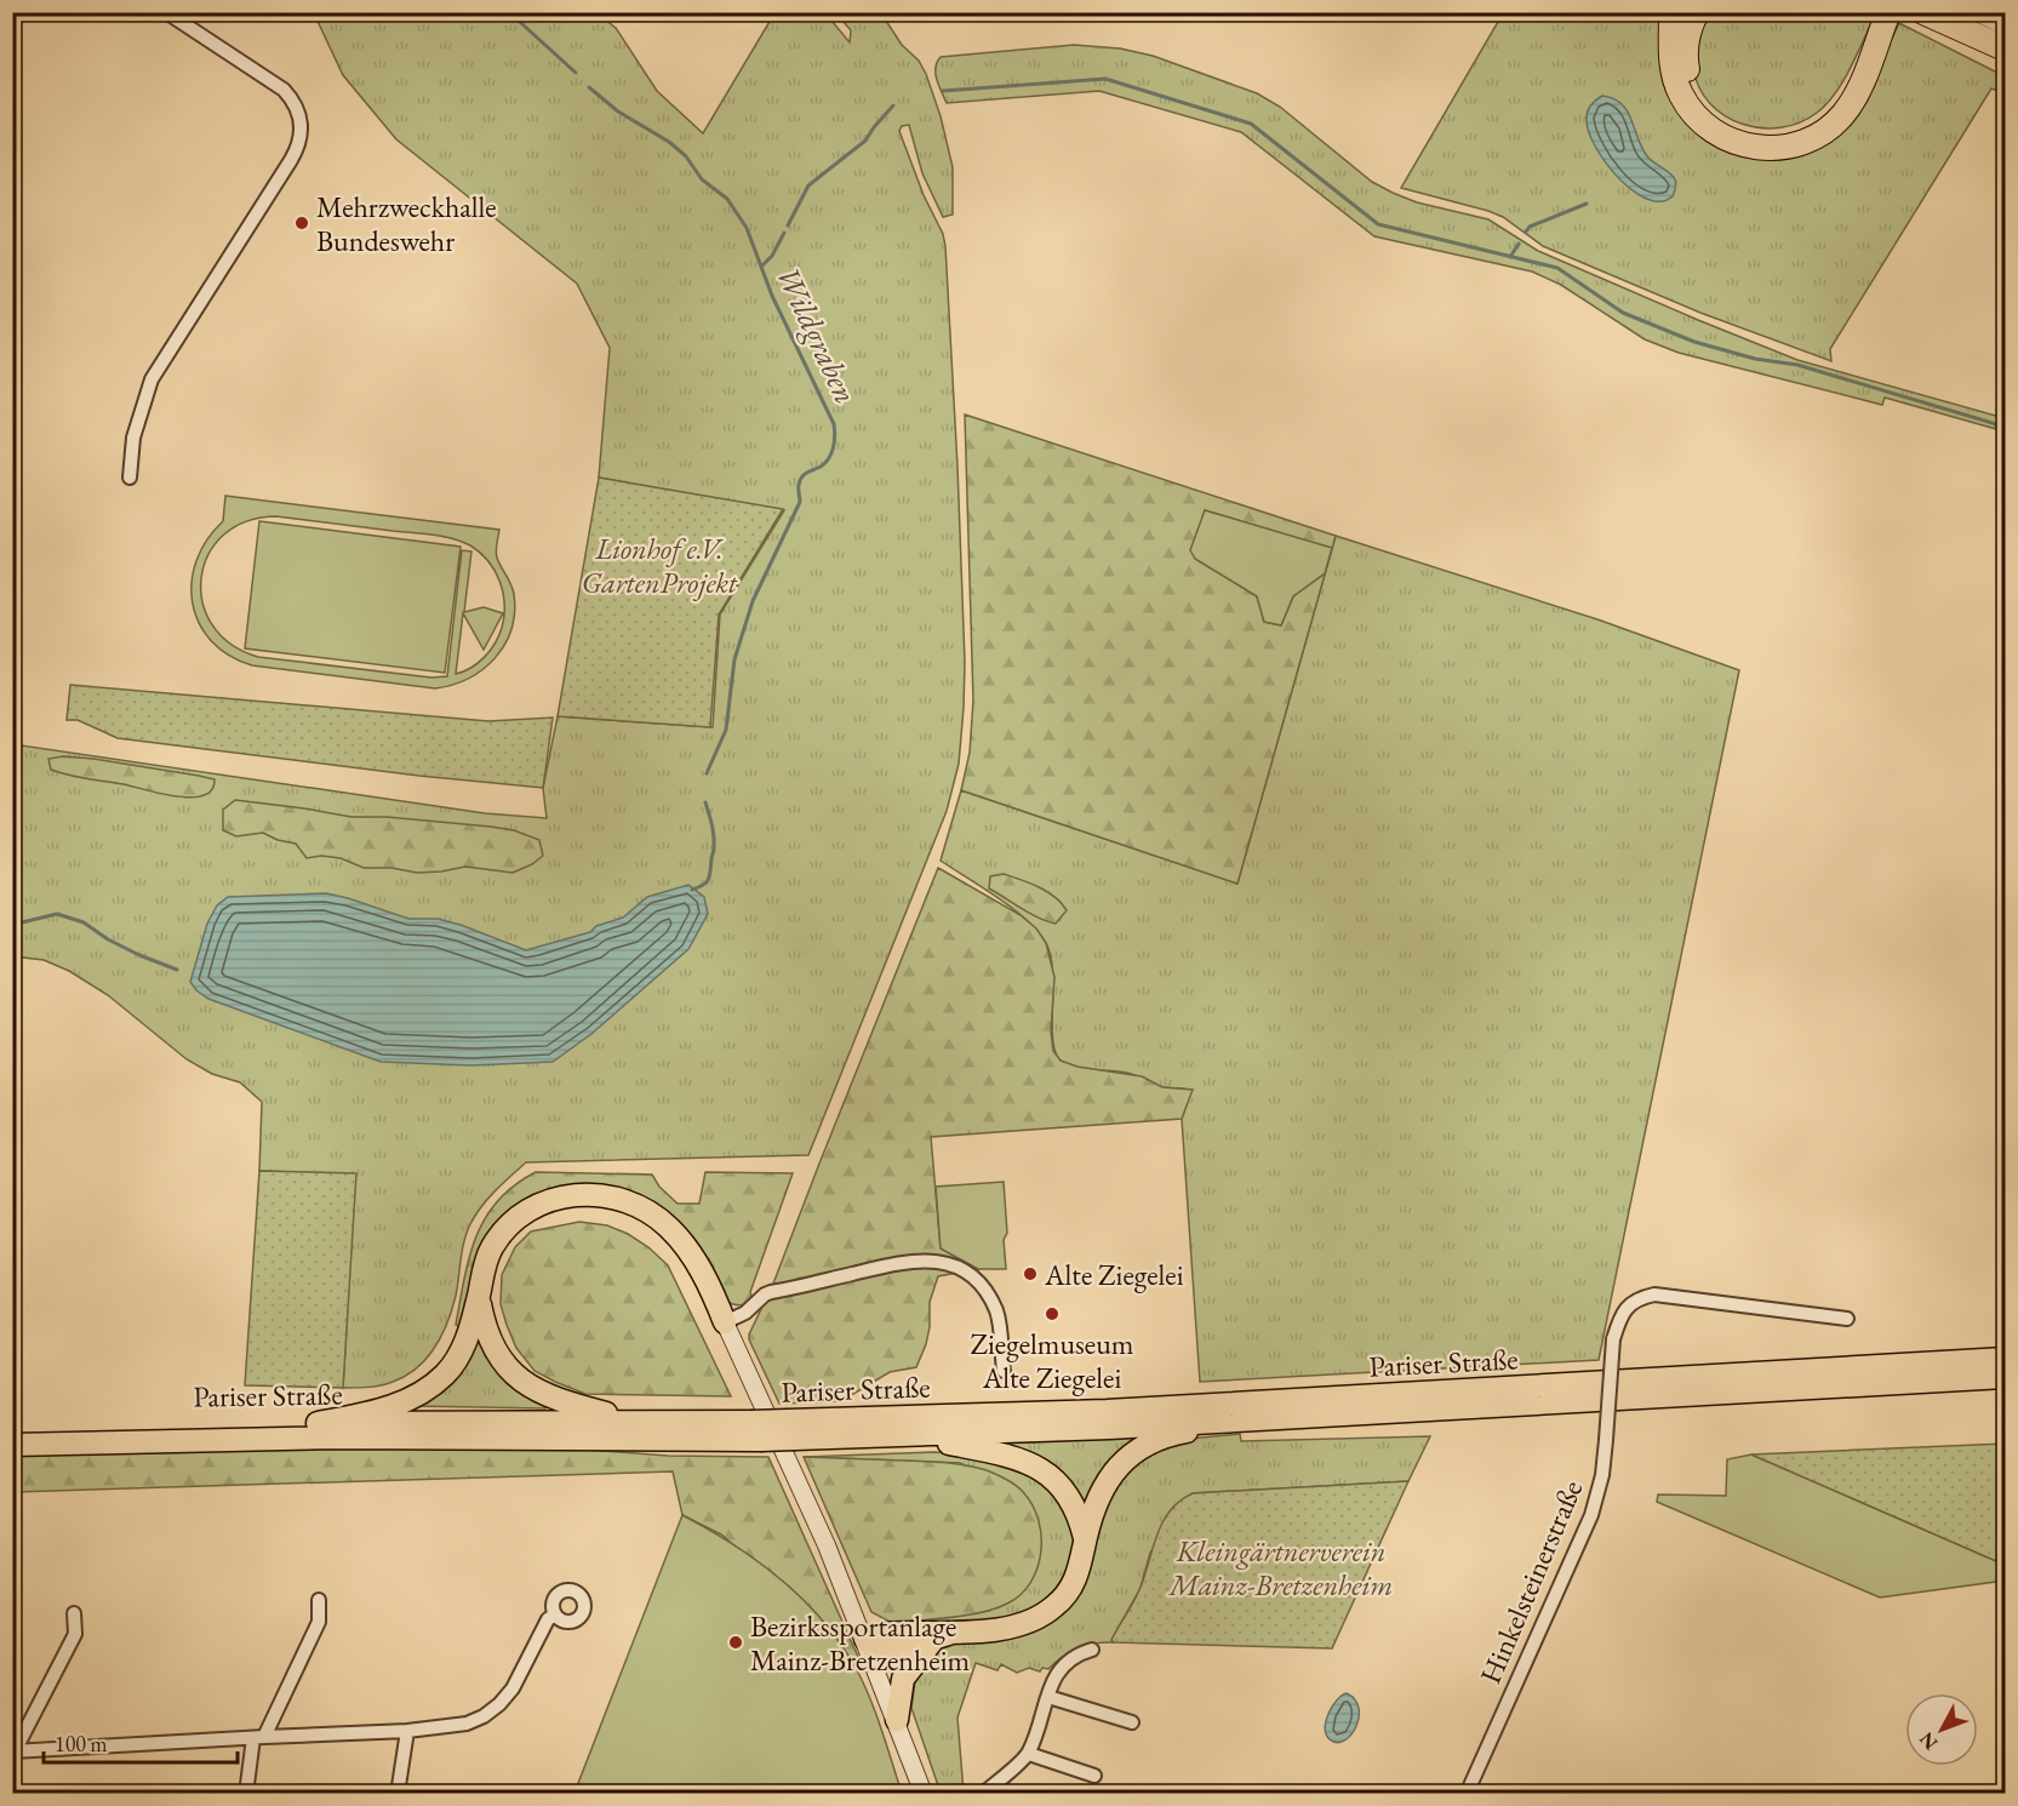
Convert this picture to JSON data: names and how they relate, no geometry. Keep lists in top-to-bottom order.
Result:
{
  "streets": {
    "highway": ["Pariser Straße"],
    "street": ["Hinkelsteinerstraße"]
  },
  "water": ["Wildgraben"],
  "parks": ["Lionhof e.V. GartenProjekt", "Kleingärtnerverein Mainz-Bretzenheim"],
  "places": [
    "Mehrzweckhalle Bundeswehr",
    "Alte Ziegelei",
    "Ziegelmuseum Alte Ziegelei",
    "Bezirkssportanlage Mainz-Bretzenheim"
  ],
  "scale_bar": "100 m",
  "north": "bottom left"
}
